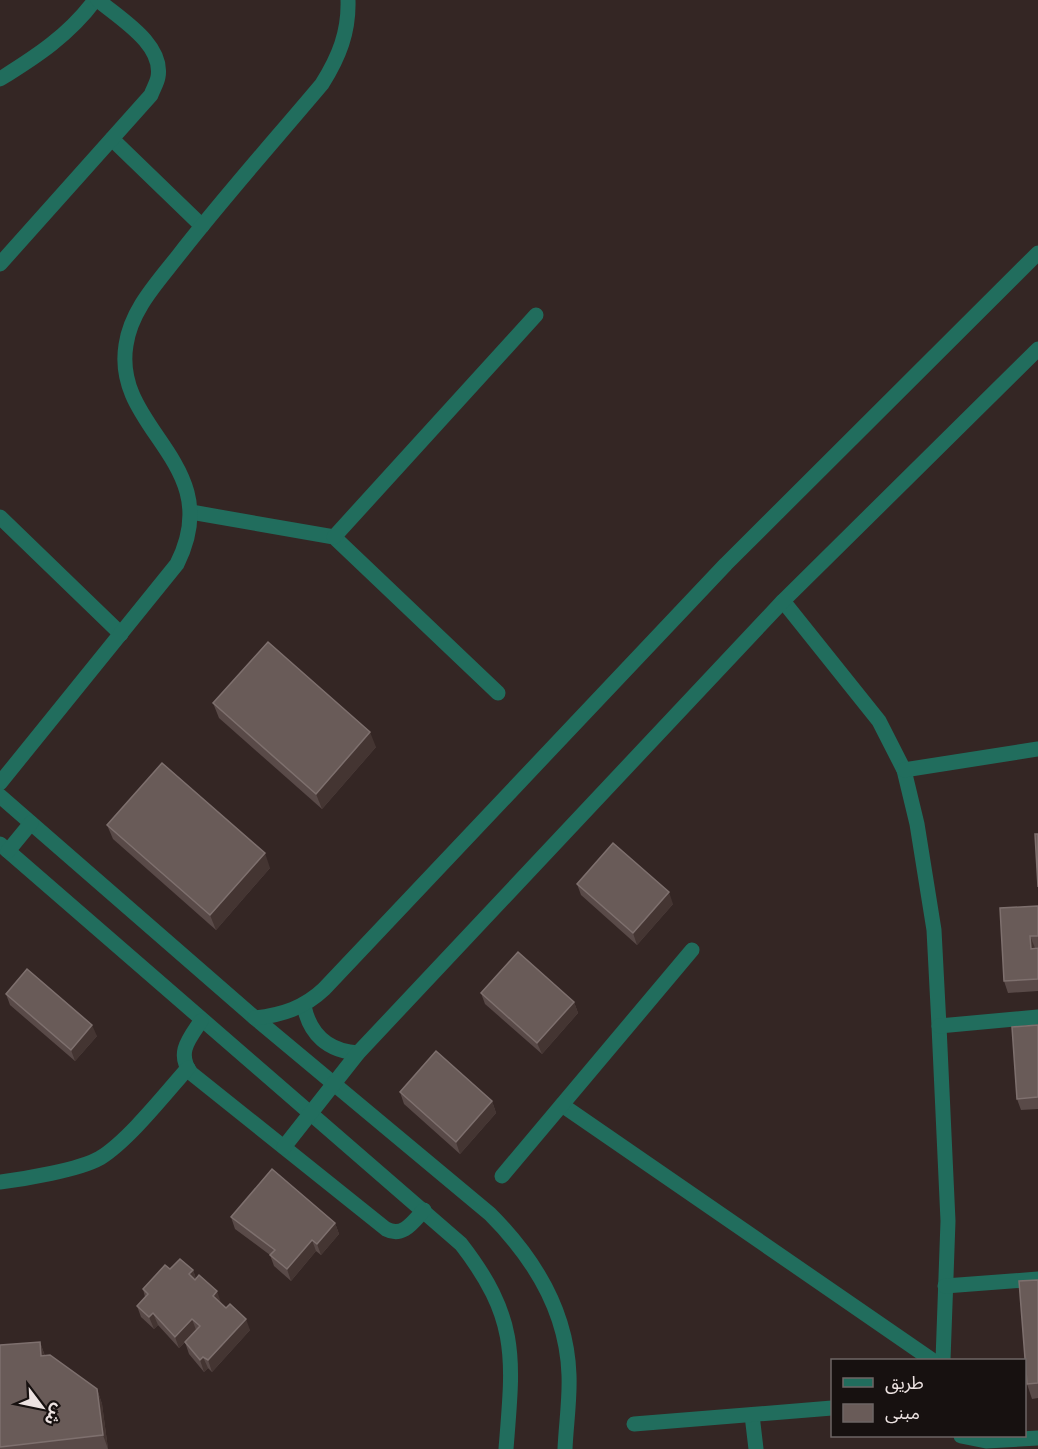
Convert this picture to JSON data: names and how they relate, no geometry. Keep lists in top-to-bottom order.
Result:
{
  "legend": ["طريق", "مبنى"],
  "north": "bottom right"
}
